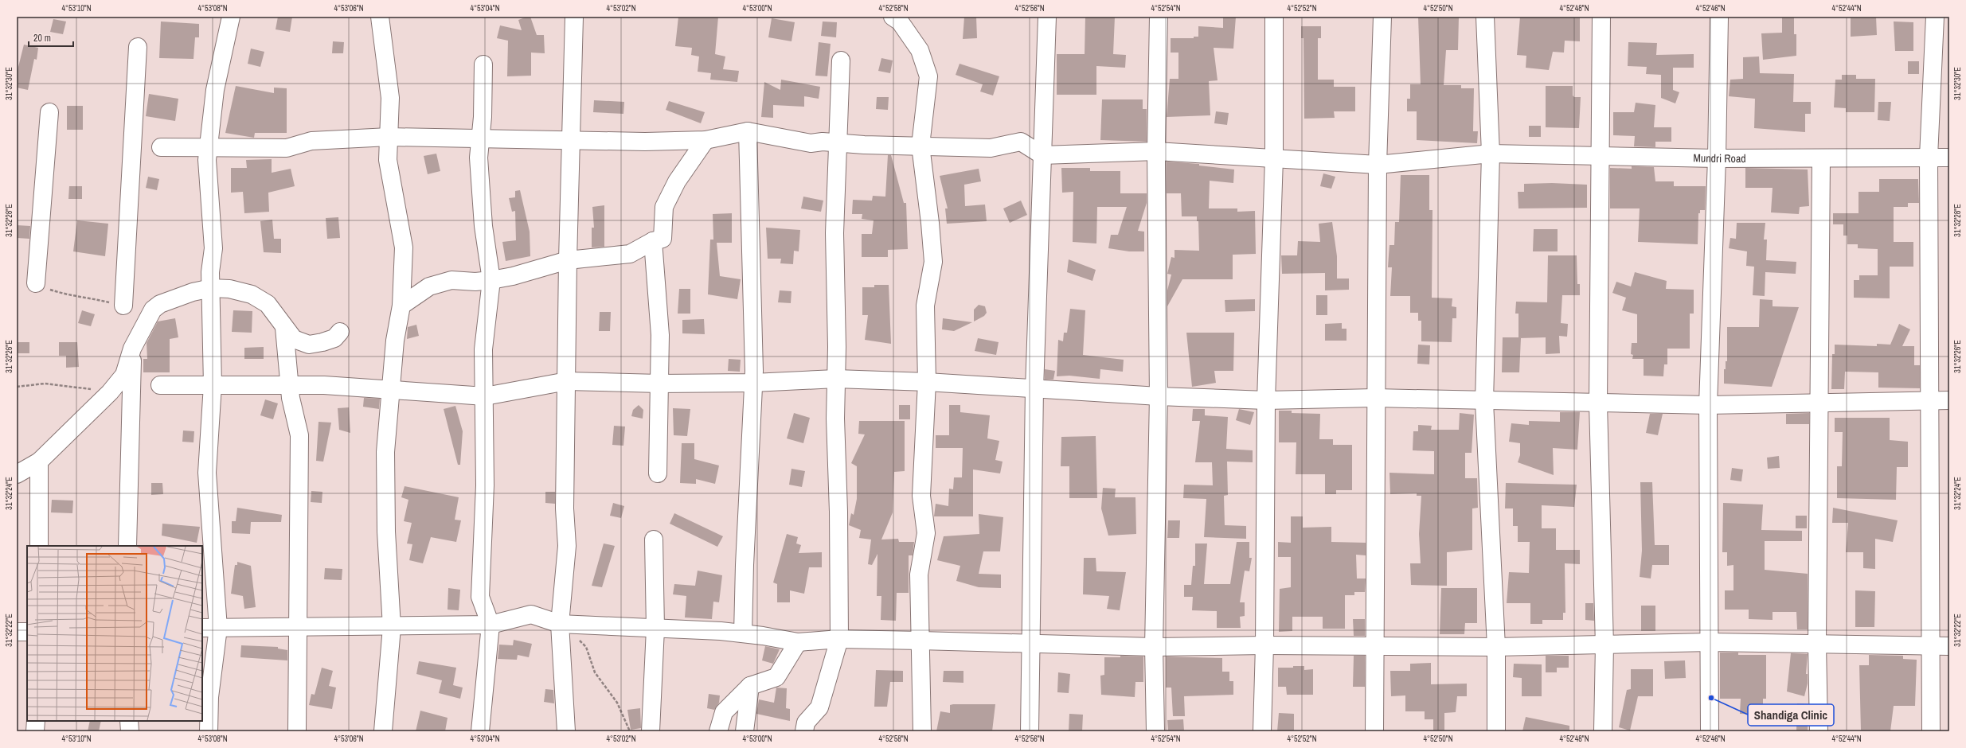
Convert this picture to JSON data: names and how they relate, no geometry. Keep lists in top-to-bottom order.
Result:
{
  "streets": {
    "street": ["Mundri Road"]
  },
  "places": ["Shandiga Clinic"],
  "scale_bar": "20 m",
  "coordinates": [
    "4°53'10\"N",
    "4°53'08\"N",
    "4°53'06\"N",
    "4°53'04\"N",
    "4°53'02\"N",
    "4°53'00\"N",
    "4°52'58\"N",
    "4°52'56\"N",
    "4°52'54\"N",
    "4°52'52\"N",
    "4°52'50\"N",
    "4°52'48\"N",
    "4°52'46\"N",
    "4°52'44\"N",
    "31°32'30\"E",
    "31°32'28\"E",
    "31°32'26\"E",
    "31°32'24\"E",
    "31°32'22\"E"
  ]
}
